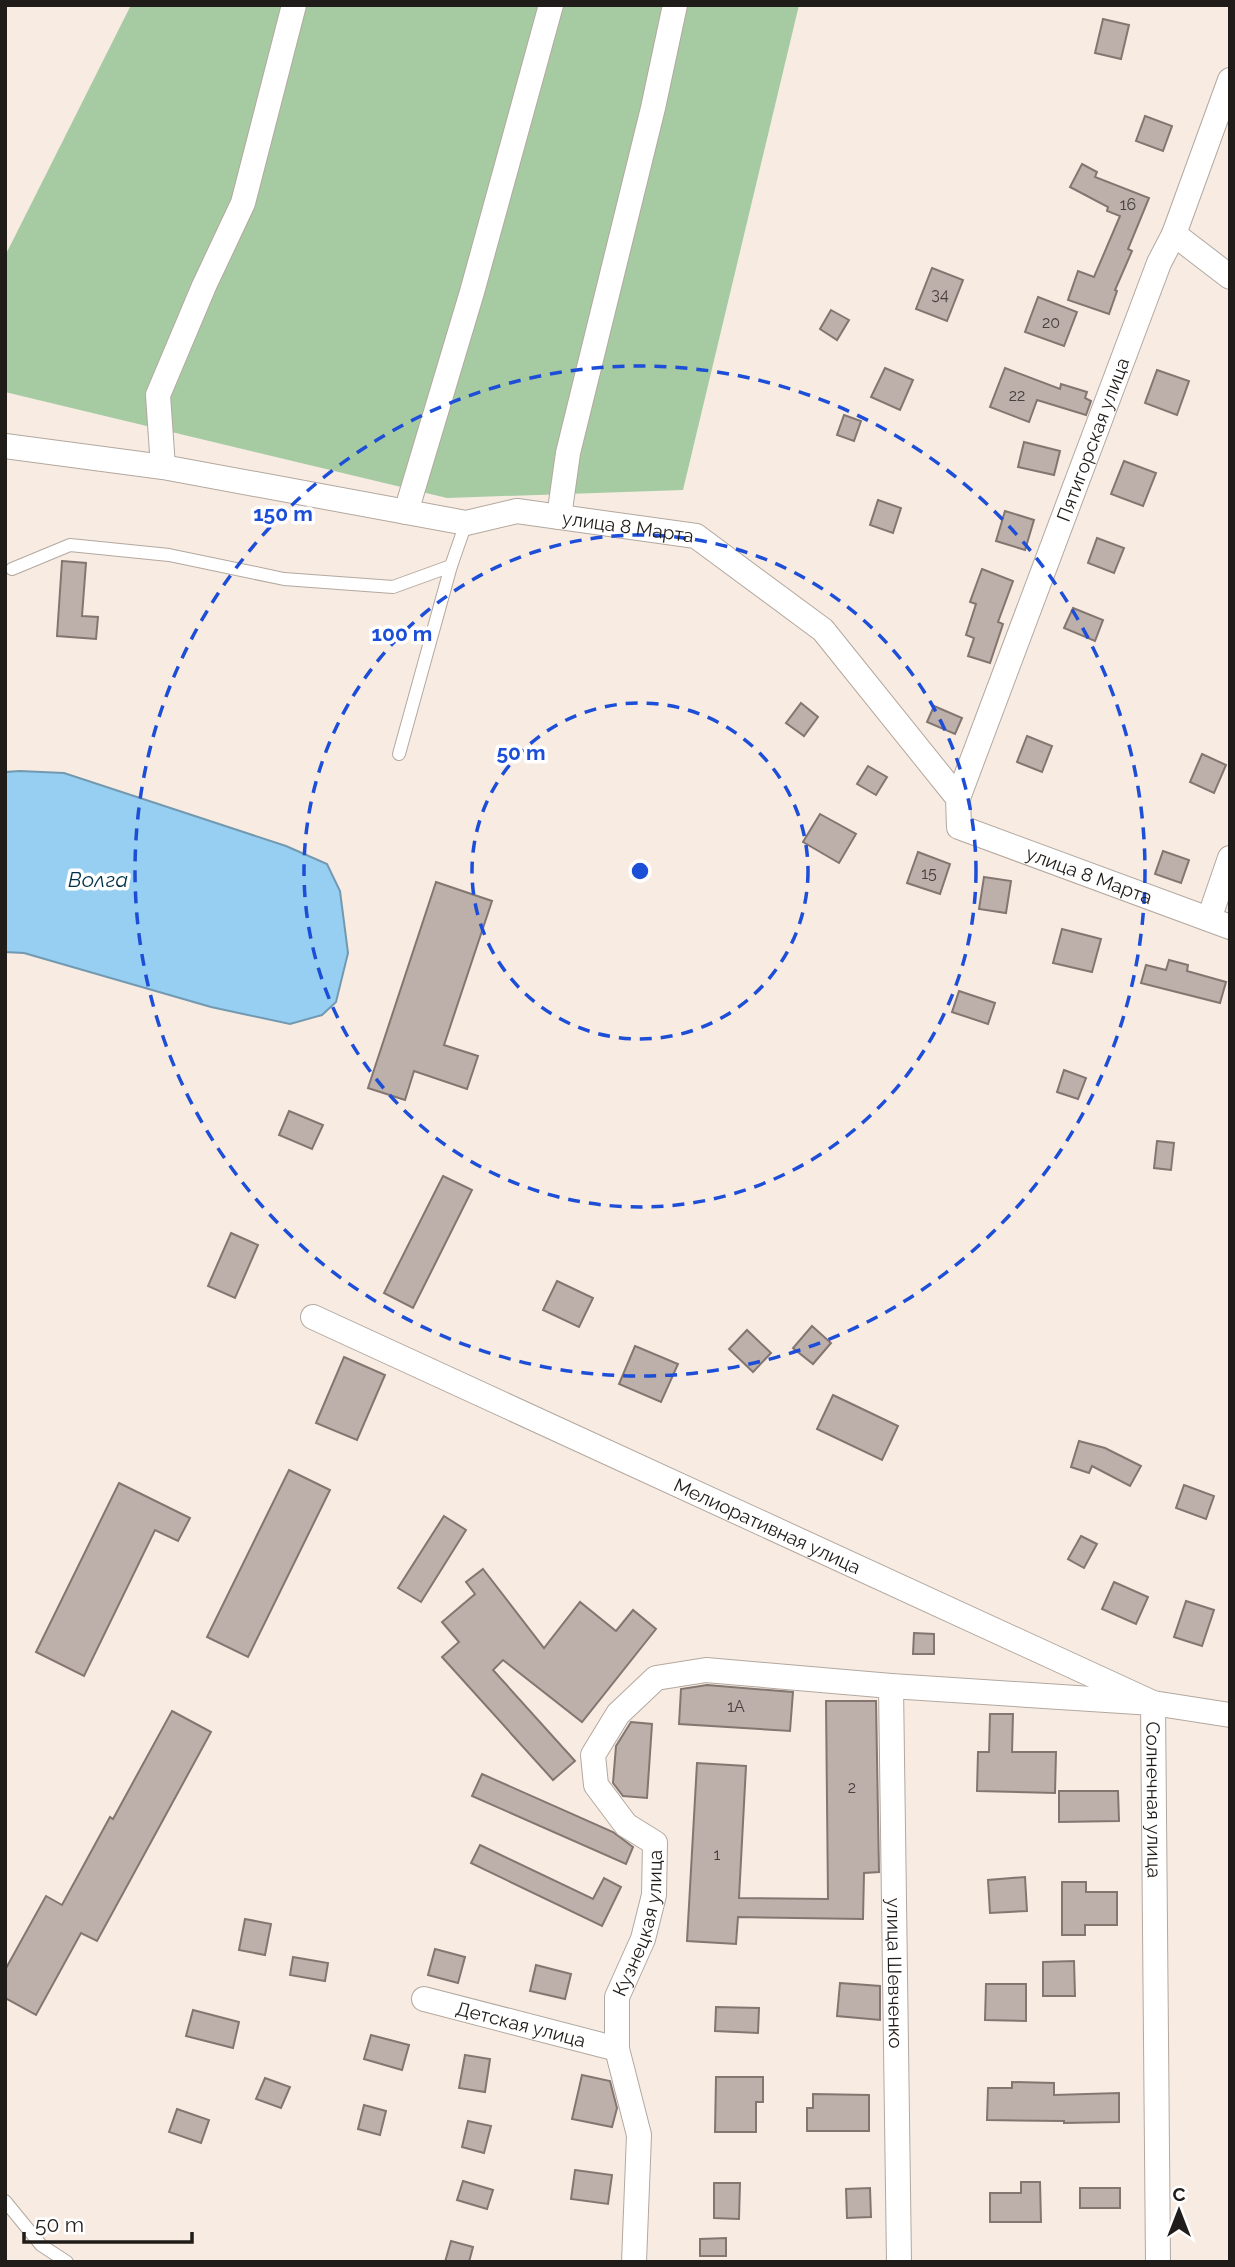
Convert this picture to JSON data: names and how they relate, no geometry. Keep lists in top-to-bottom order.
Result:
{
  "streets": {
    "street": [
      "Пятигорская улица",
      "улица 8 Марта",
      "Мелиоративная улица",
      "Солнечная улица",
      "Кузнецкая улица",
      "улица Шевченко",
      "Детская улица"
    ]
  },
  "crossings": [
    ["Пятигорская улица", "улица 8 Марта"],
    ["Мелиоративная улица", "Солнечная улица"],
    ["Солнечная улица", "Кузнецкая улица"],
    ["Солнечная улица", "улица Шевченко"],
    ["Кузнецкая улица", "Детская улица"]
  ],
  "water": ["Волга"],
  "house_numbers": [
    "16",
    "34",
    "20",
    "22",
    "15",
    "1А",
    "2",
    "1"
  ],
  "scale_bar": "50 m",
  "north": "top",
  "rings": ["150 m", "100 m", "50 m"]
}
